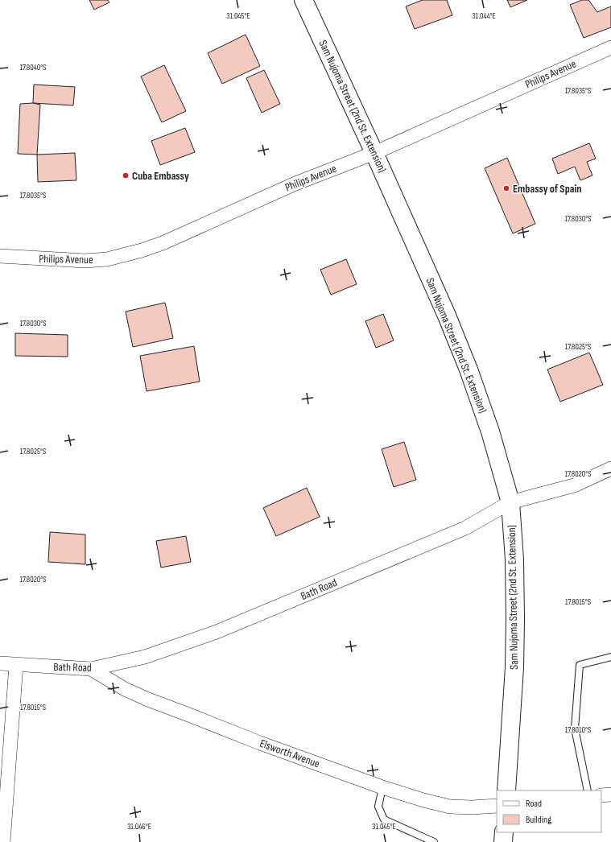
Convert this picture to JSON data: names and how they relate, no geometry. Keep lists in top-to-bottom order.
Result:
{
  "streets": {
    "highway": ["Sam Nujoma Street (2nd St. Extension)"],
    "street": ["Philips Avenue", "Bath Road", "Elsworth Avenue"]
  },
  "crossings": [
    ["Philips Avenue", "Sam Nujoma Street (2nd St. Extension)"],
    ["Sam Nujoma Street (2nd St. Extension)", "Bath Road"],
    ["Bath Road", "Elsworth Avenue"]
  ],
  "places": ["Cuba Embassy", "Embassy of Spain"],
  "legend": ["Road", "Building"],
  "coordinates": [
    "31.045°E",
    "31.044°E",
    "17.8040°S",
    "17.8035°S",
    "17.8030°S",
    "17.8025°S",
    "17.8020°S",
    "17.8015°S",
    "17.8010°S",
    "31.046°E"
  ]
}
